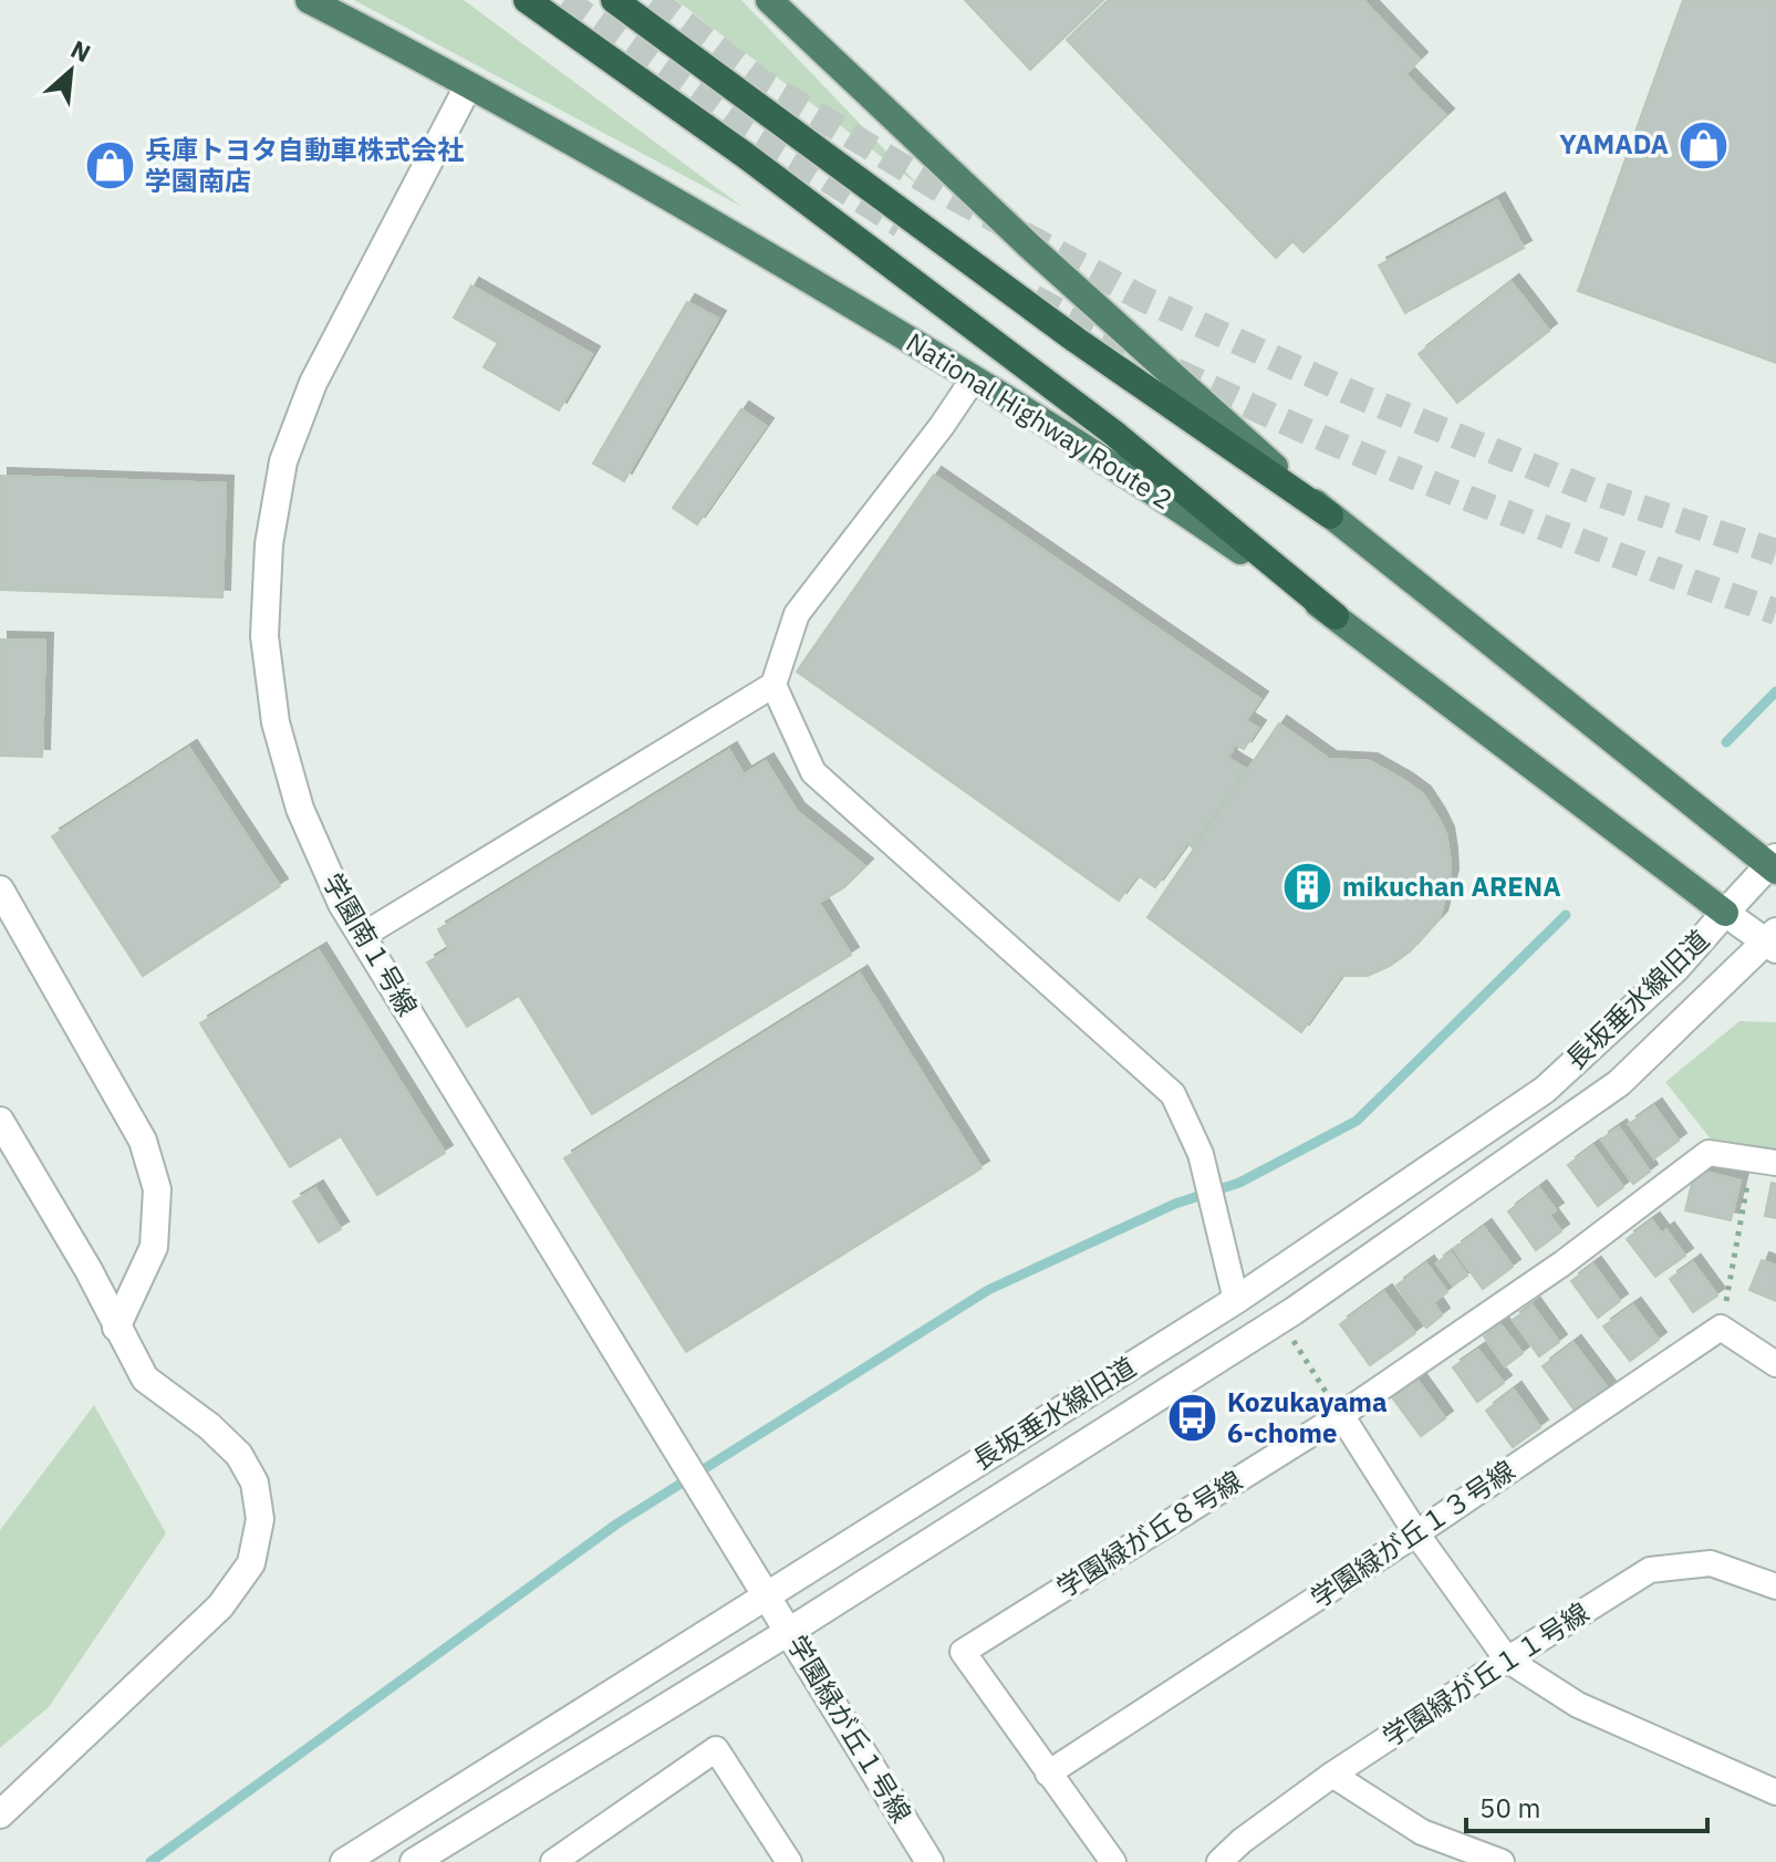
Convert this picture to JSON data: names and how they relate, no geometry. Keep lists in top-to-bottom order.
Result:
{
  "streets": {
    "highway": ["National Highway Route 2"],
    "street": [
      "学園南１号線",
      "長坂垂水線旧道",
      "学園緑が丘８号線",
      "学園緑が丘１３号線",
      "学園緑が丘１１号線",
      "学園緑が丘１号線"
    ]
  },
  "crossings": [
    ["National Highway Route 2", "学園南１号線"],
    ["National Highway Route 2", "長坂垂水線旧道"],
    ["学園南１号線", "学園緑が丘１号線"],
    ["長坂垂水線旧道", "学園緑が丘１号線"],
    ["学園緑が丘８号線", "学園緑が丘１３号線"]
  ],
  "places": {
    "shop": ["YAMADA", "兵庫トヨタ自動車株式会社 学園南店"],
    "building": ["mikuchan ARENA"],
    "bus stop": ["Kozukayama 6-chome"]
  },
  "scale_bar": "50 m",
  "north": "top right"
}
